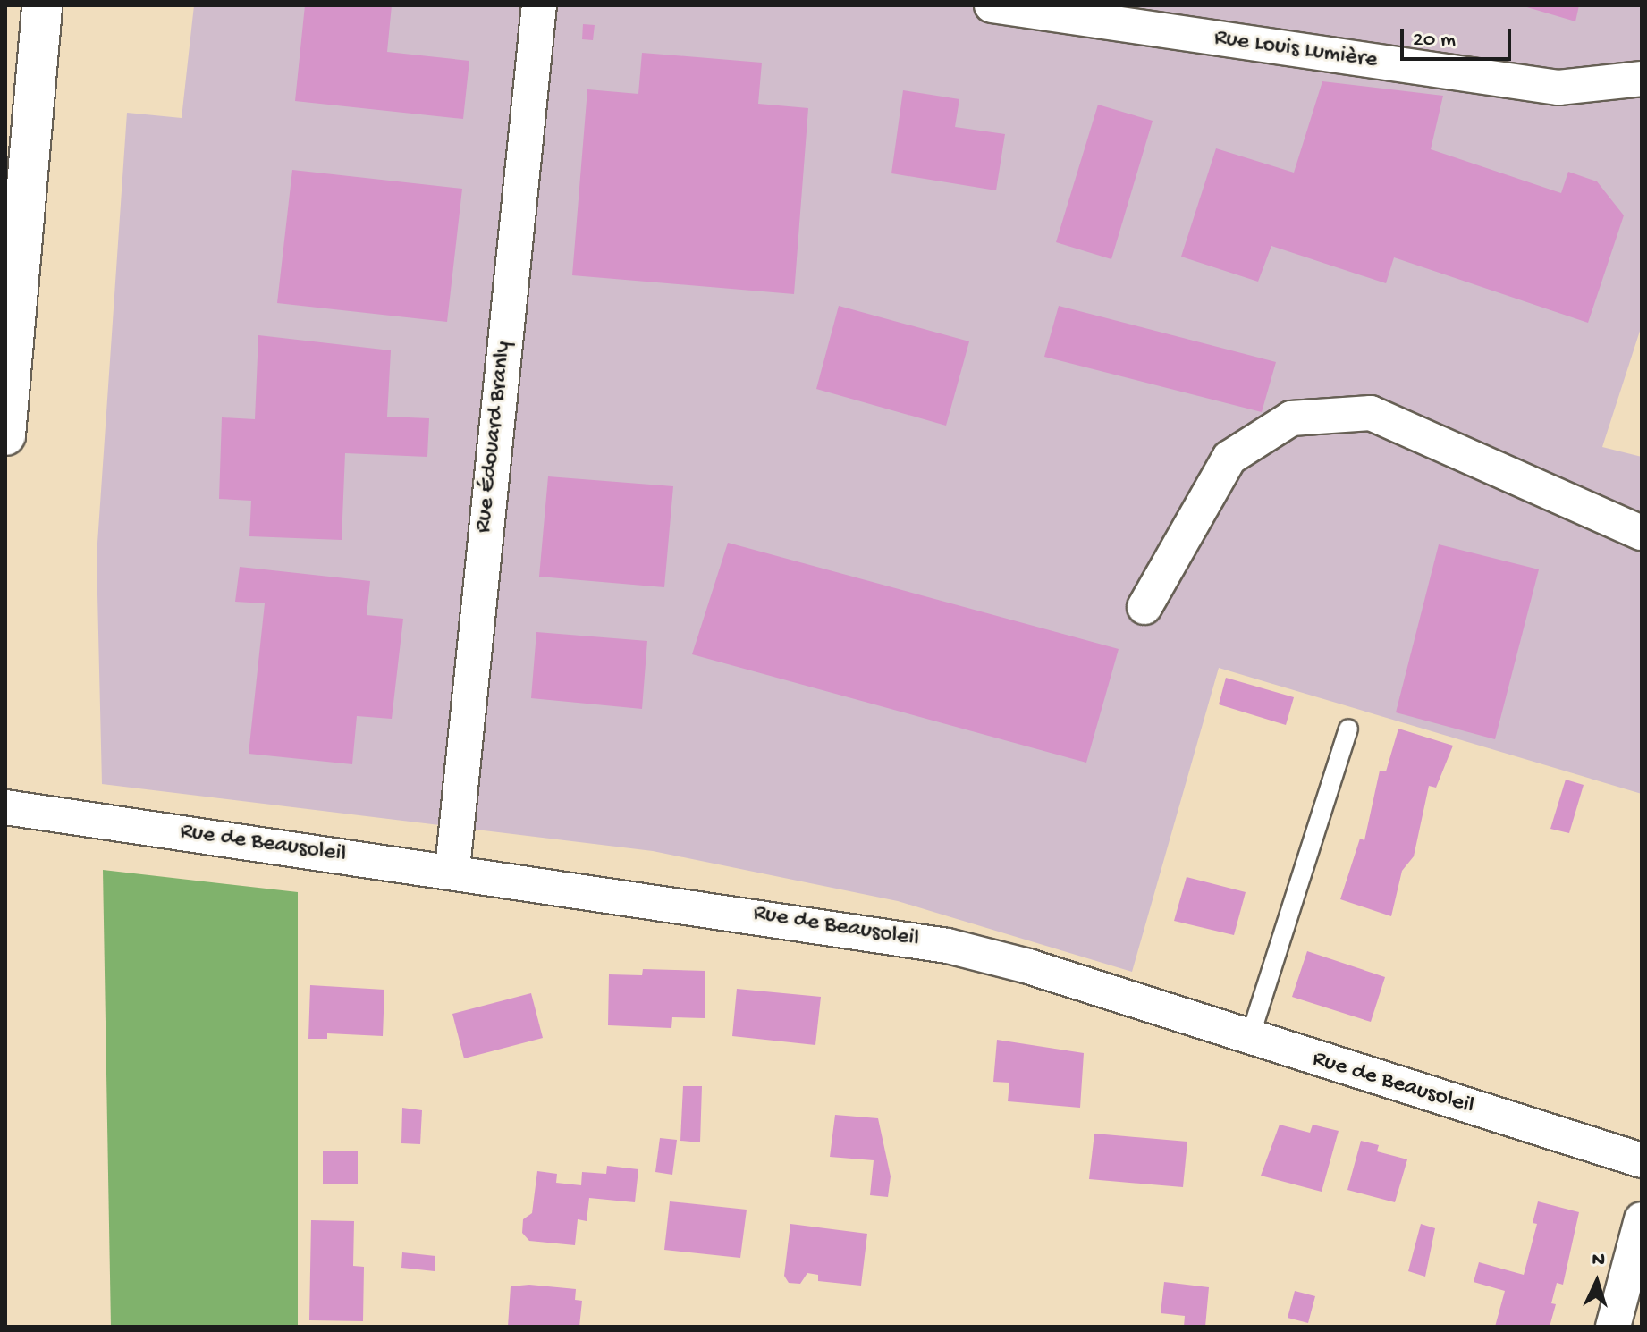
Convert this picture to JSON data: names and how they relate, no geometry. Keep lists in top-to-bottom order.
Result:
{
  "streets": {
    "street": ["Rue Louis Lumière", "Rue Édouard Branly", "Rue de Beausoleil"]
  },
  "crossings": [
    ["Rue Édouard Branly", "Rue de Beausoleil"]
  ],
  "scale_bar": "20 m",
  "north": "top"
}
